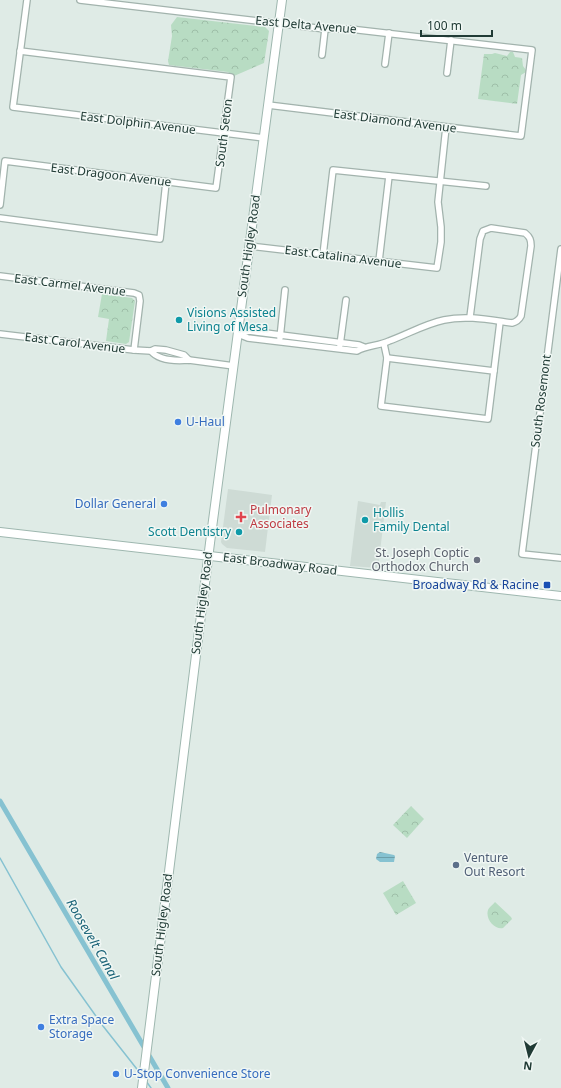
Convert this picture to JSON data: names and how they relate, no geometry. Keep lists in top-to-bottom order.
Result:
{
  "streets": {
    "main road": ["South Higley Road", "East Broadway Road"],
    "street": [
      "East Delta Avenue",
      "East Diamond Avenue",
      "East Dolphin Avenue",
      "South Seton",
      "East Dragoon Avenue",
      "East Catalina Avenue",
      "East Carmel Avenue",
      "East Carol Avenue",
      "South Rosemont"
    ]
  },
  "crossings": [
    ["East Delta Avenue", "East Diamond Avenue"],
    ["East Delta Avenue", "South Higley Road"],
    ["East Diamond Avenue", "South Higley Road"],
    ["East Dolphin Avenue", "South Seton"],
    ["East Dolphin Avenue", "South Higley Road"],
    ["South Seton", "East Dragoon Avenue"],
    ["South Higley Road", "East Catalina Avenue"],
    ["South Higley Road", "East Carol Avenue"],
    ["South Higley Road", "East Broadway Road"],
    ["East Carmel Avenue", "East Carol Avenue"]
  ],
  "water": ["Roosevelt Canal"],
  "places": {
    "other": [
      "Visions Assisted Living of Mesa",
      "U-Haul",
      "Dollar General",
      "Hollis Family Dental",
      "Scott Dentistry",
      "St. Joseph Coptic Orthodox Church",
      "Venture Out Resort",
      "Extra Space Storage",
      "U-Stop Convenience Store"
    ],
    "health": ["Pulmonary Associates"],
    "transit": ["Broadway Rd & Racine"]
  },
  "scale_bar": "100 m",
  "north": "bottom"
}
